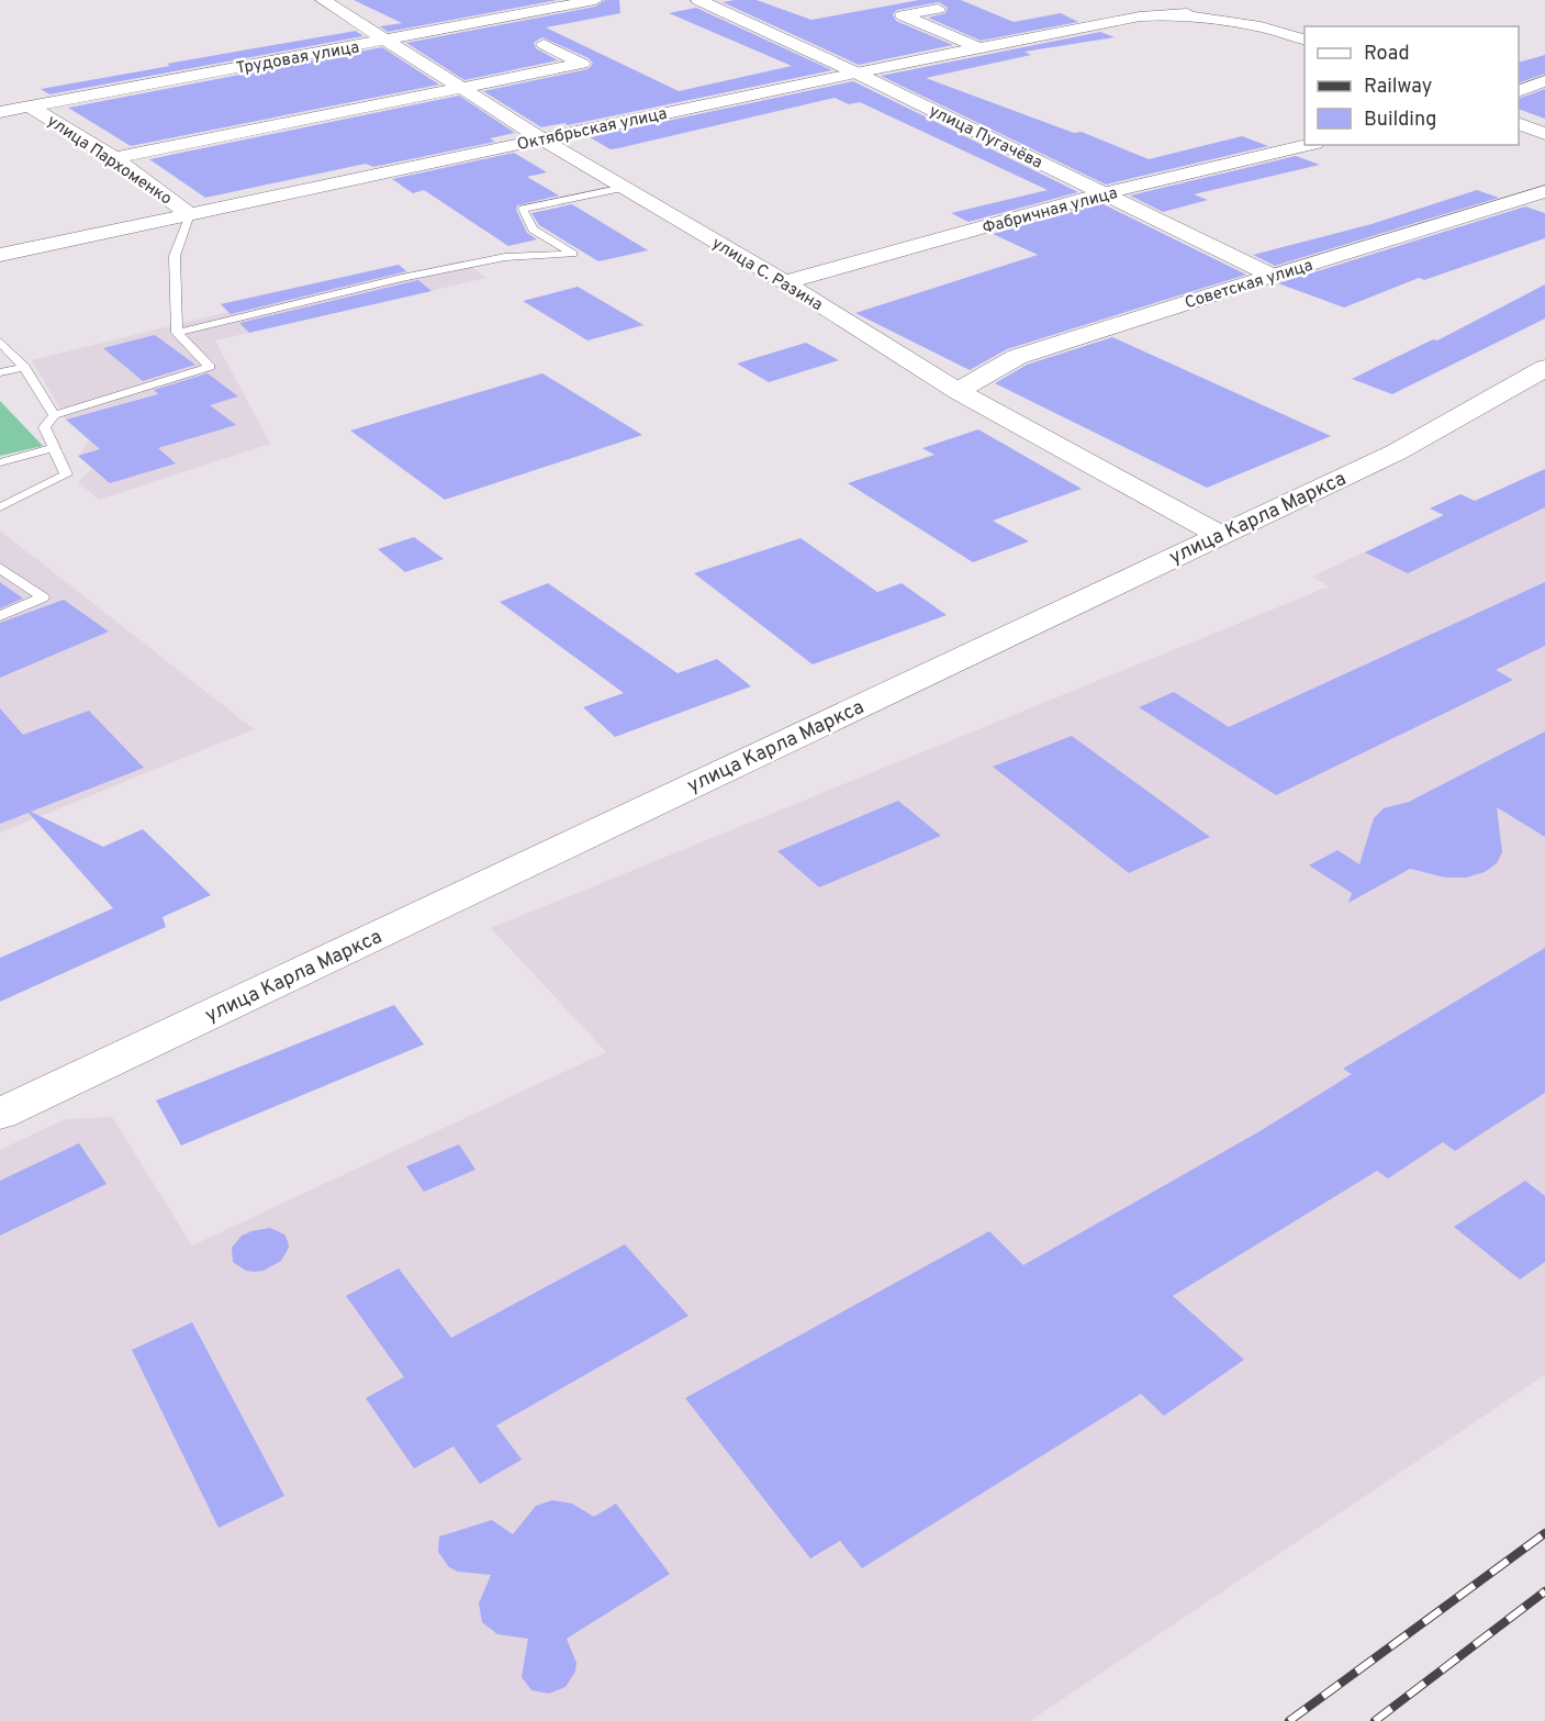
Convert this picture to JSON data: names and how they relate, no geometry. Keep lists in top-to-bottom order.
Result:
{
  "streets": {
    "street": [
      "Трудовая улица",
      "Октябрьская улица",
      "улица Пугачёва",
      "улица Пархоменко",
      "Фабричная улица",
      "улица С. Разина",
      "Советская улица",
      "улица Карла Маркса"
    ]
  },
  "crossings": [
    ["Трудовая улица", "улица Пархоменко"],
    ["Трудовая улица", "улица С. Разина"],
    ["Октябрьская улица", "улица Пугачёва"],
    ["Октябрьская улица", "улица Пархоменко"],
    ["Октябрьская улица", "улица С. Разина"],
    ["улица Пугачёва", "Фабричная улица"],
    ["улица Пугачёва", "Советская улица"],
    ["Фабричная улица", "улица С. Разина"],
    ["улица С. Разина", "Советская улица"],
    ["улица С. Разина", "улица Карла Маркса"]
  ],
  "legend": ["Road", "Railway", "Building"]
}
